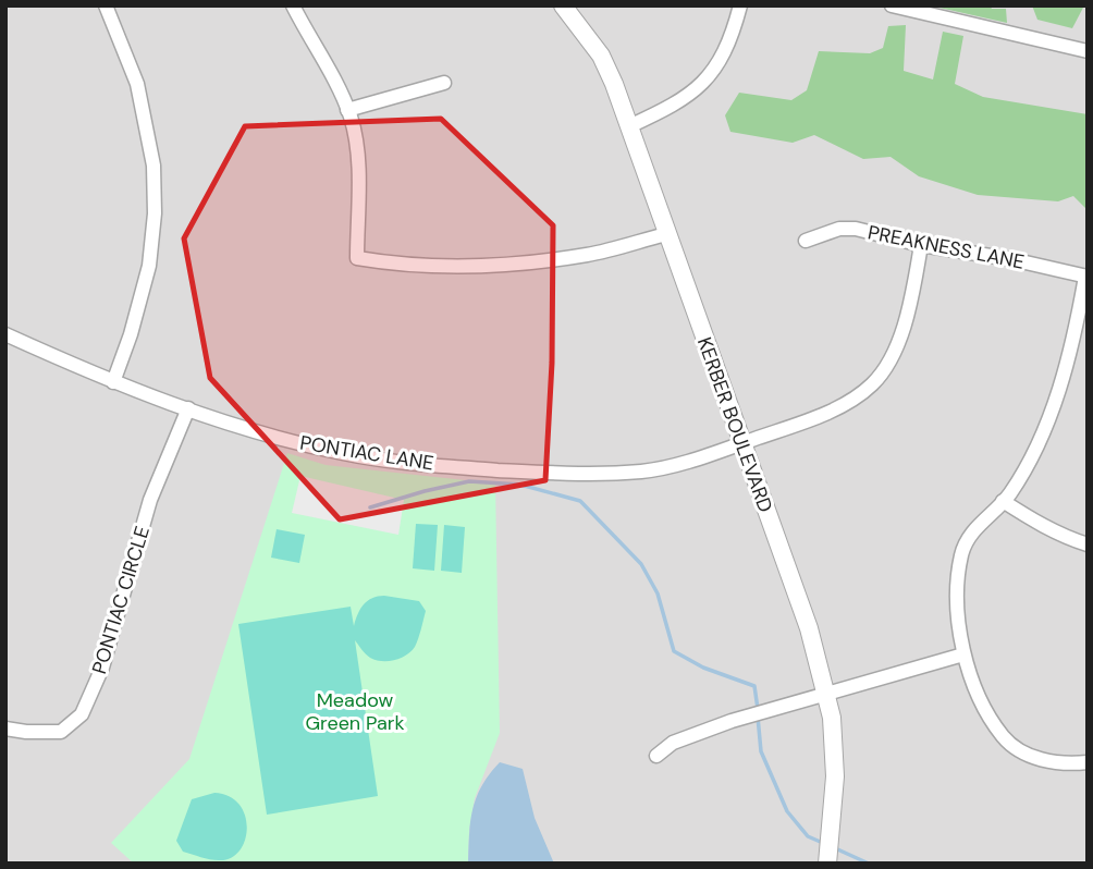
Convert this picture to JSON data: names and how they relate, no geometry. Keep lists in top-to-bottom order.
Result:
{
  "streets": {
    "street": [
      "PREAKNESS LANE",
      "KERBER BOULEVARD",
      "PONTIAC LANE",
      "PONTIAC CIRCLE"
    ]
  },
  "crossings": [
    ["PREAKNESS LANE", "PONTIAC LANE"],
    ["KERBER BOULEVARD", "PONTIAC LANE"],
    ["PONTIAC LANE", "PONTIAC CIRCLE"]
  ],
  "parks": ["Meadow Green Park"]
}
